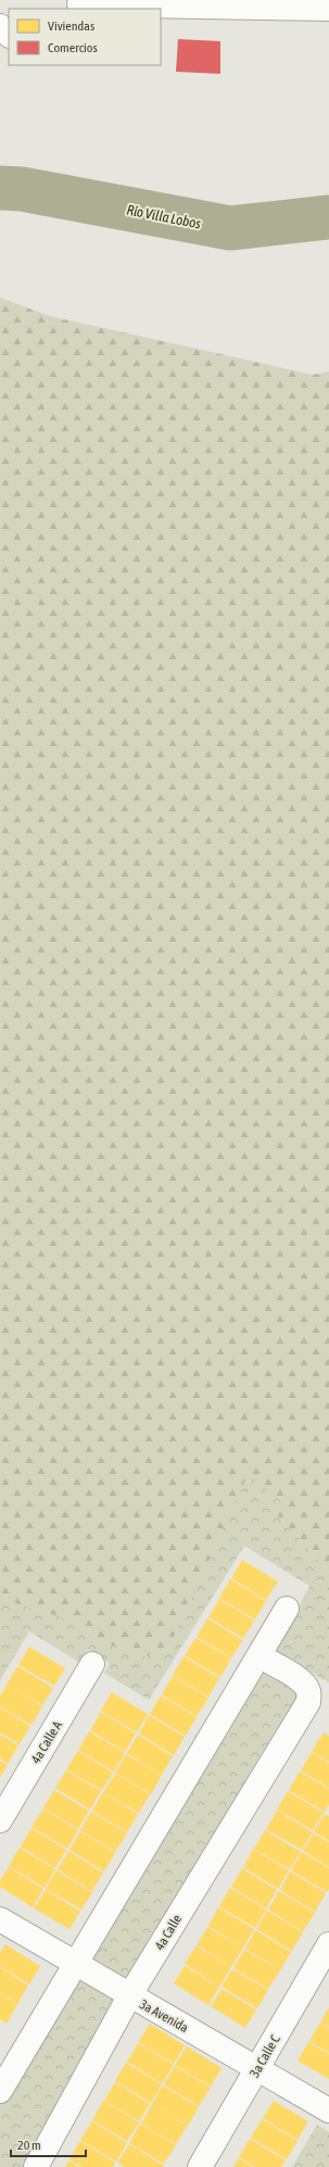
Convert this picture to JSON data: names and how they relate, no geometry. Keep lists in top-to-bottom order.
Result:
{
  "streets": {
    "street": [
      "4a Calle A",
      "4a Calle",
      "3a Avenida",
      "3a Calle C"
    ]
  },
  "crossings": [
    ["4a Calle", "3a Avenida"],
    ["3a Avenida", "3a Calle C"]
  ],
  "water": ["Río Villa Lobos"],
  "legend": ["Viviendas", "Comercios"],
  "scale_bar": "20 m"
}
